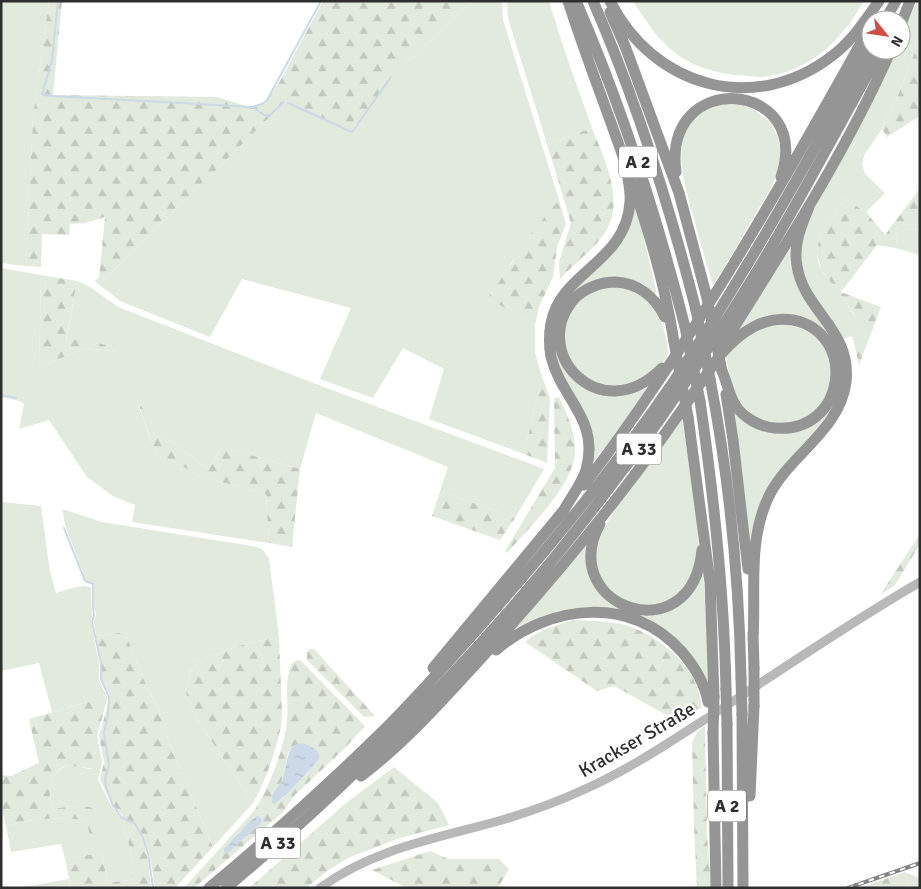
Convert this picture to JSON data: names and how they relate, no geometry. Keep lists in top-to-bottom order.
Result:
{
  "streets": {
    "highway": ["A 2", "A 33"],
    "street": ["Krackser Straße"]
  },
  "north": "bottom right"
}
